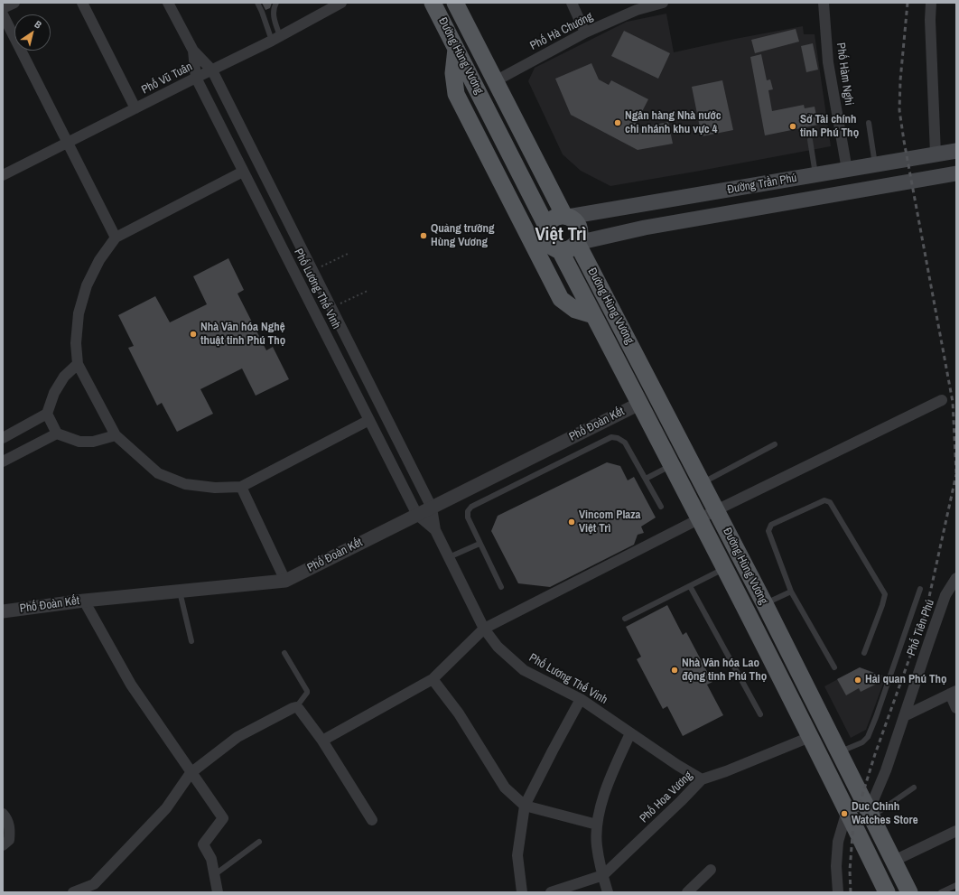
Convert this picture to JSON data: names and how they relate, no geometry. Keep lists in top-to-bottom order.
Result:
{
  "streets": {
    "main road": ["Đường Hùng Vương", "Đường Trần Phú"],
    "street": [
      "Phố Hà Chương",
      "Phố Hàm Nghi",
      "Phố Vũ Tuân",
      "Phố Lương Thế Vinh",
      "Phố Đoàn Kết",
      "Phố Tiên Phú",
      "Phố Hoa Vương"
    ]
  },
  "crossings": [
    ["Phố Hà Chương", "Đường Hùng Vương"],
    ["Đường Hùng Vương", "Đường Trần Phú"],
    ["Đường Hùng Vương", "Phố Đoàn Kết"],
    ["Đường Hùng Vương", "Phố Tiên Phú"],
    ["Đường Hùng Vương", "Phố Hoa Vương"],
    ["Phố Hàm Nghi", "Đường Trần Phú"],
    ["Phố Vũ Tuân", "Phố Lương Thế Vinh"],
    ["Phố Lương Thế Vinh", "Phố Đoàn Kết"],
    ["Phố Lương Thế Vinh", "Phố Hoa Vương"]
  ],
  "districts": ["Việt Trì"],
  "places": [
    "Ngân hàng Nhà nước chi nhánh khu vực 4",
    "Sở Tài chính tỉnh Phú Thọ",
    "Quảng trường Hùng Vương",
    "Nhà Văn hóa Nghệ thuật tỉnh Phú Thọ",
    "Vincom Plaza Việt Trì",
    "Nhà Văn hóa Lao động tỉnh Phú Thọ",
    "Hải quan Phú Thọ",
    "Duc Chinh Watches Store"
  ],
  "north": "top right"
}
